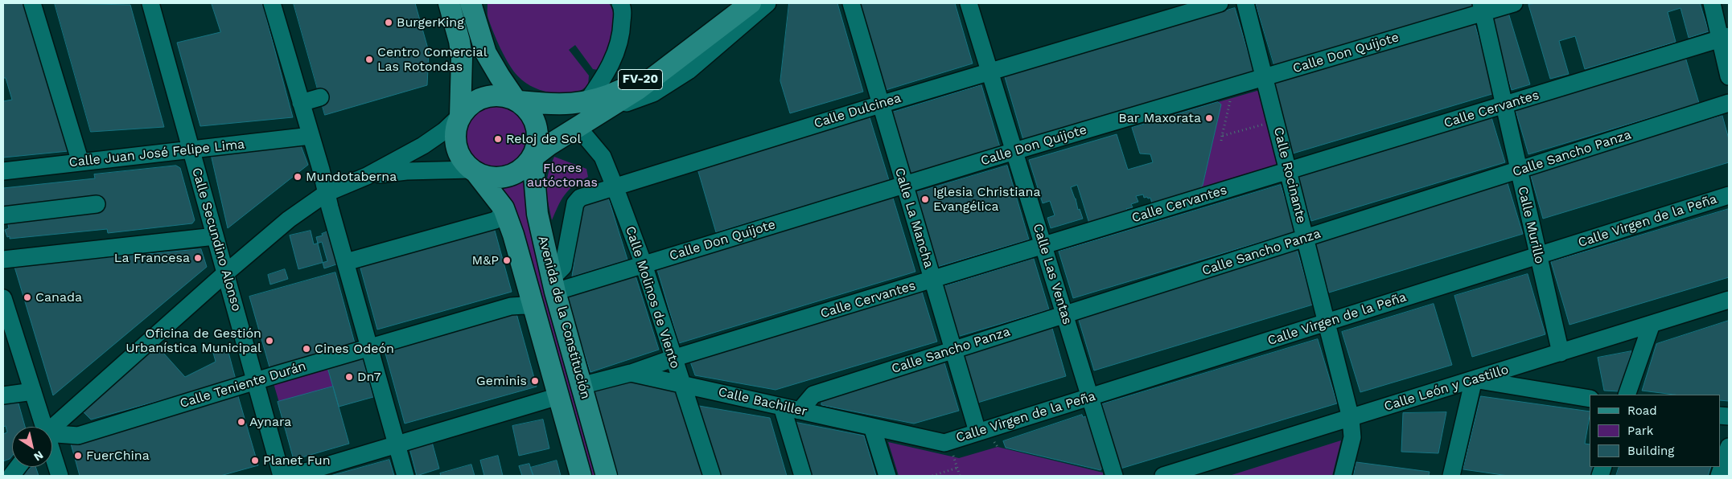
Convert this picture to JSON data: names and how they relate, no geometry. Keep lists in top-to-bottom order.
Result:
{
  "streets": {
    "main road": ["FV-20", "Avenida de la Constitución"],
    "street": [
      "Calle Don Quijote",
      "Calle Cervantes",
      "Calle Dulcinea",
      "Calle Juan José Felipe Lima",
      "Calle Sancho Panza",
      "Calle Rocinante",
      "Calle La Mancha",
      "Calle Virgen de la Peña",
      "Calle Murillo",
      "Calle Secundino Alonso",
      "Calle Las Ventas",
      "Calle Molinos de Viento",
      "Calle Teniente Durán",
      "Calle León y Castillo",
      "Calle Bachiller"
    ]
  },
  "crossings": [
    ["Calle Don Quijote", "Calle Dulcinea"],
    ["Calle Don Quijote", "Calle Rocinante"],
    ["Calle Don Quijote", "Calle La Mancha"],
    ["Calle Don Quijote", "Calle Murillo"],
    ["Calle Don Quijote", "Calle Las Ventas"],
    ["Calle Don Quijote", "Calle Molinos de Viento"],
    ["Calle Don Quijote", "Avenida de la Constitución"],
    ["FV-20", "Calle Molinos de Viento"],
    ["FV-20", "Avenida de la Constitución"],
    ["Calle Cervantes", "Calle Rocinante"],
    ["Calle Cervantes", "Calle La Mancha"],
    ["Calle Cervantes", "Calle Murillo"],
    ["Calle Cervantes", "Calle Las Ventas"],
    ["Calle Cervantes", "Calle Molinos de Viento"],
    ["Calle Cervantes", "Calle Bachiller"],
    ["Calle Dulcinea", "Calle La Mancha"],
    ["Calle Dulcinea", "Calle Las Ventas"],
    ["Calle Dulcinea", "Calle Molinos de Viento"],
    ["Calle Dulcinea", "Avenida de la Constitución"],
    ["Calle Juan José Felipe Lima", "Calle Secundino Alonso"],
    ["Calle Sancho Panza", "Calle Rocinante"],
    ["Calle Sancho Panza", "Calle La Mancha"],
    ["Calle Sancho Panza", "Calle Murillo"],
    ["Calle Sancho Panza", "Calle Las Ventas"],
    ["Calle Sancho Panza", "Calle Bachiller"],
    ["Calle Rocinante", "Calle Virgen de la Peña"],
    ["Calle Rocinante", "Calle León y Castillo"],
    ["Calle La Mancha", "Calle Virgen de la Peña"],
    ["Calle Virgen de la Peña", "Calle Murillo"],
    ["Calle Virgen de la Peña", "Calle Las Ventas"],
    ["Calle Virgen de la Peña", "Calle Bachiller"],
    ["Calle Murillo", "Calle León y Castillo"],
    ["Calle Secundino Alonso", "Calle Teniente Durán"],
    ["Calle Molinos de Viento", "Calle Bachiller"],
    ["Avenida de la Constitución", "Calle Teniente Durán"],
    ["Avenida de la Constitución", "Calle Bachiller"]
  ],
  "parks": ["Flores autóctonas"],
  "places": [
    "BurgerKing",
    "Centro Comercial Las Rotondas",
    "Bar Maxorata",
    "Reloj de Sol",
    "Mundotaberna",
    "Iglesia Christiana Evangélica",
    "La Francesa",
    "M&P",
    "Canada",
    "Oficina de Gestión Urbanística Municipal",
    "Cines Odeón",
    "Dn7",
    "Geminis",
    "Aynara",
    "FuerChina",
    "Planet Fun"
  ],
  "legend": ["Road", "Park", "Building"],
  "north": "bottom right"
}
